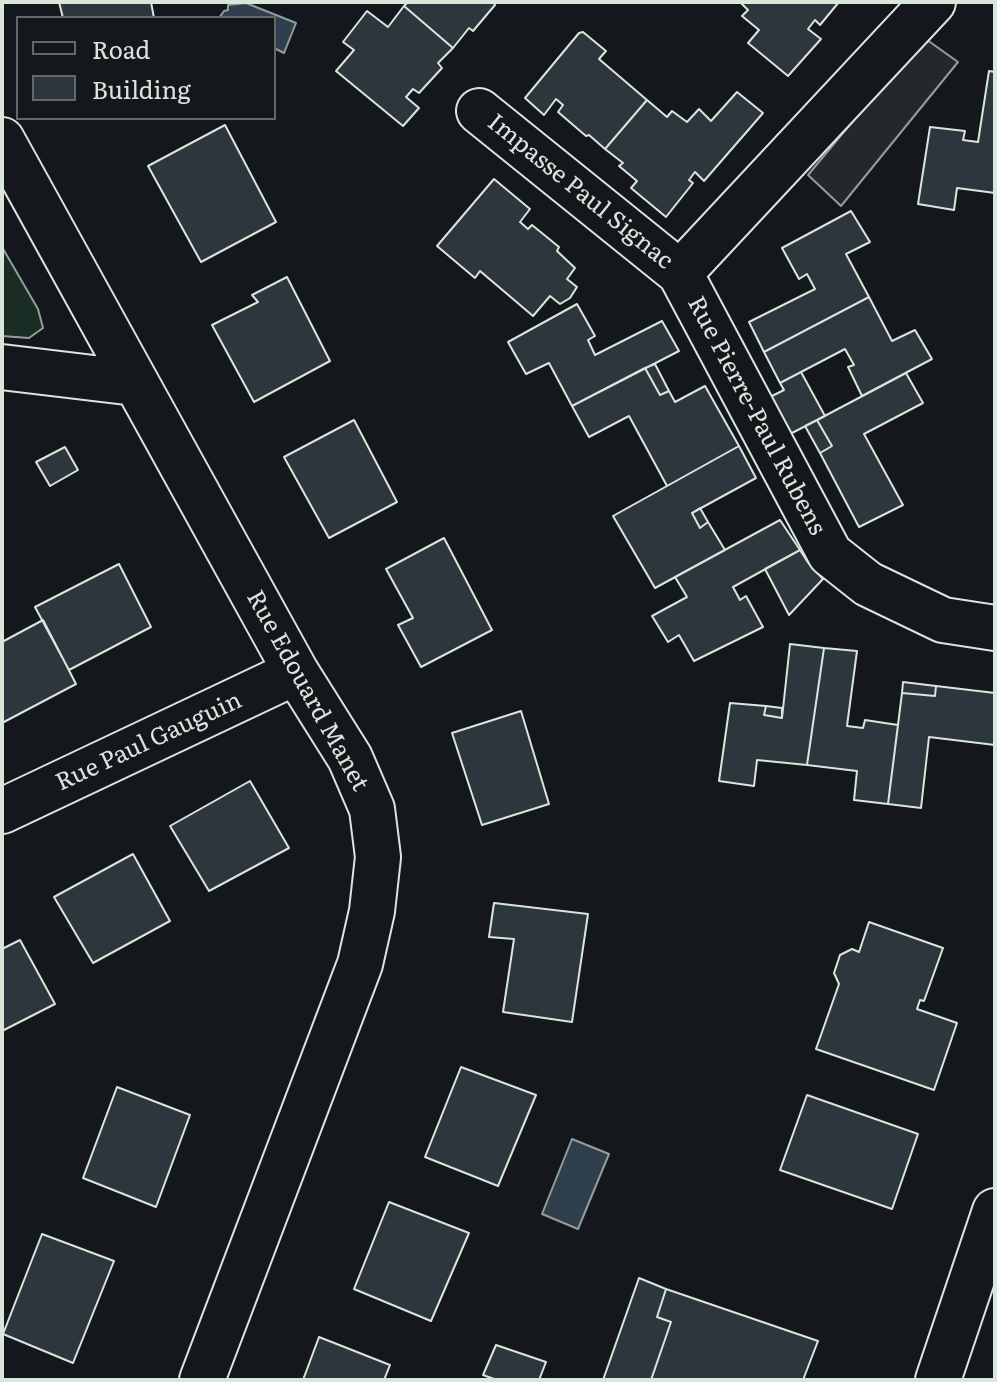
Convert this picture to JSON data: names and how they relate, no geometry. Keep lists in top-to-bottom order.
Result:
{
  "streets": {
    "street": [
      "Impasse Paul Signac",
      "Rue Pierre-Paul Rubens",
      "Rue Edouard Manet",
      "Rue Paul Gauguin"
    ]
  },
  "crossings": [
    ["Impasse Paul Signac", "Rue Pierre-Paul Rubens"],
    ["Rue Edouard Manet", "Rue Paul Gauguin"]
  ],
  "legend": ["Road", "Building"]
}
